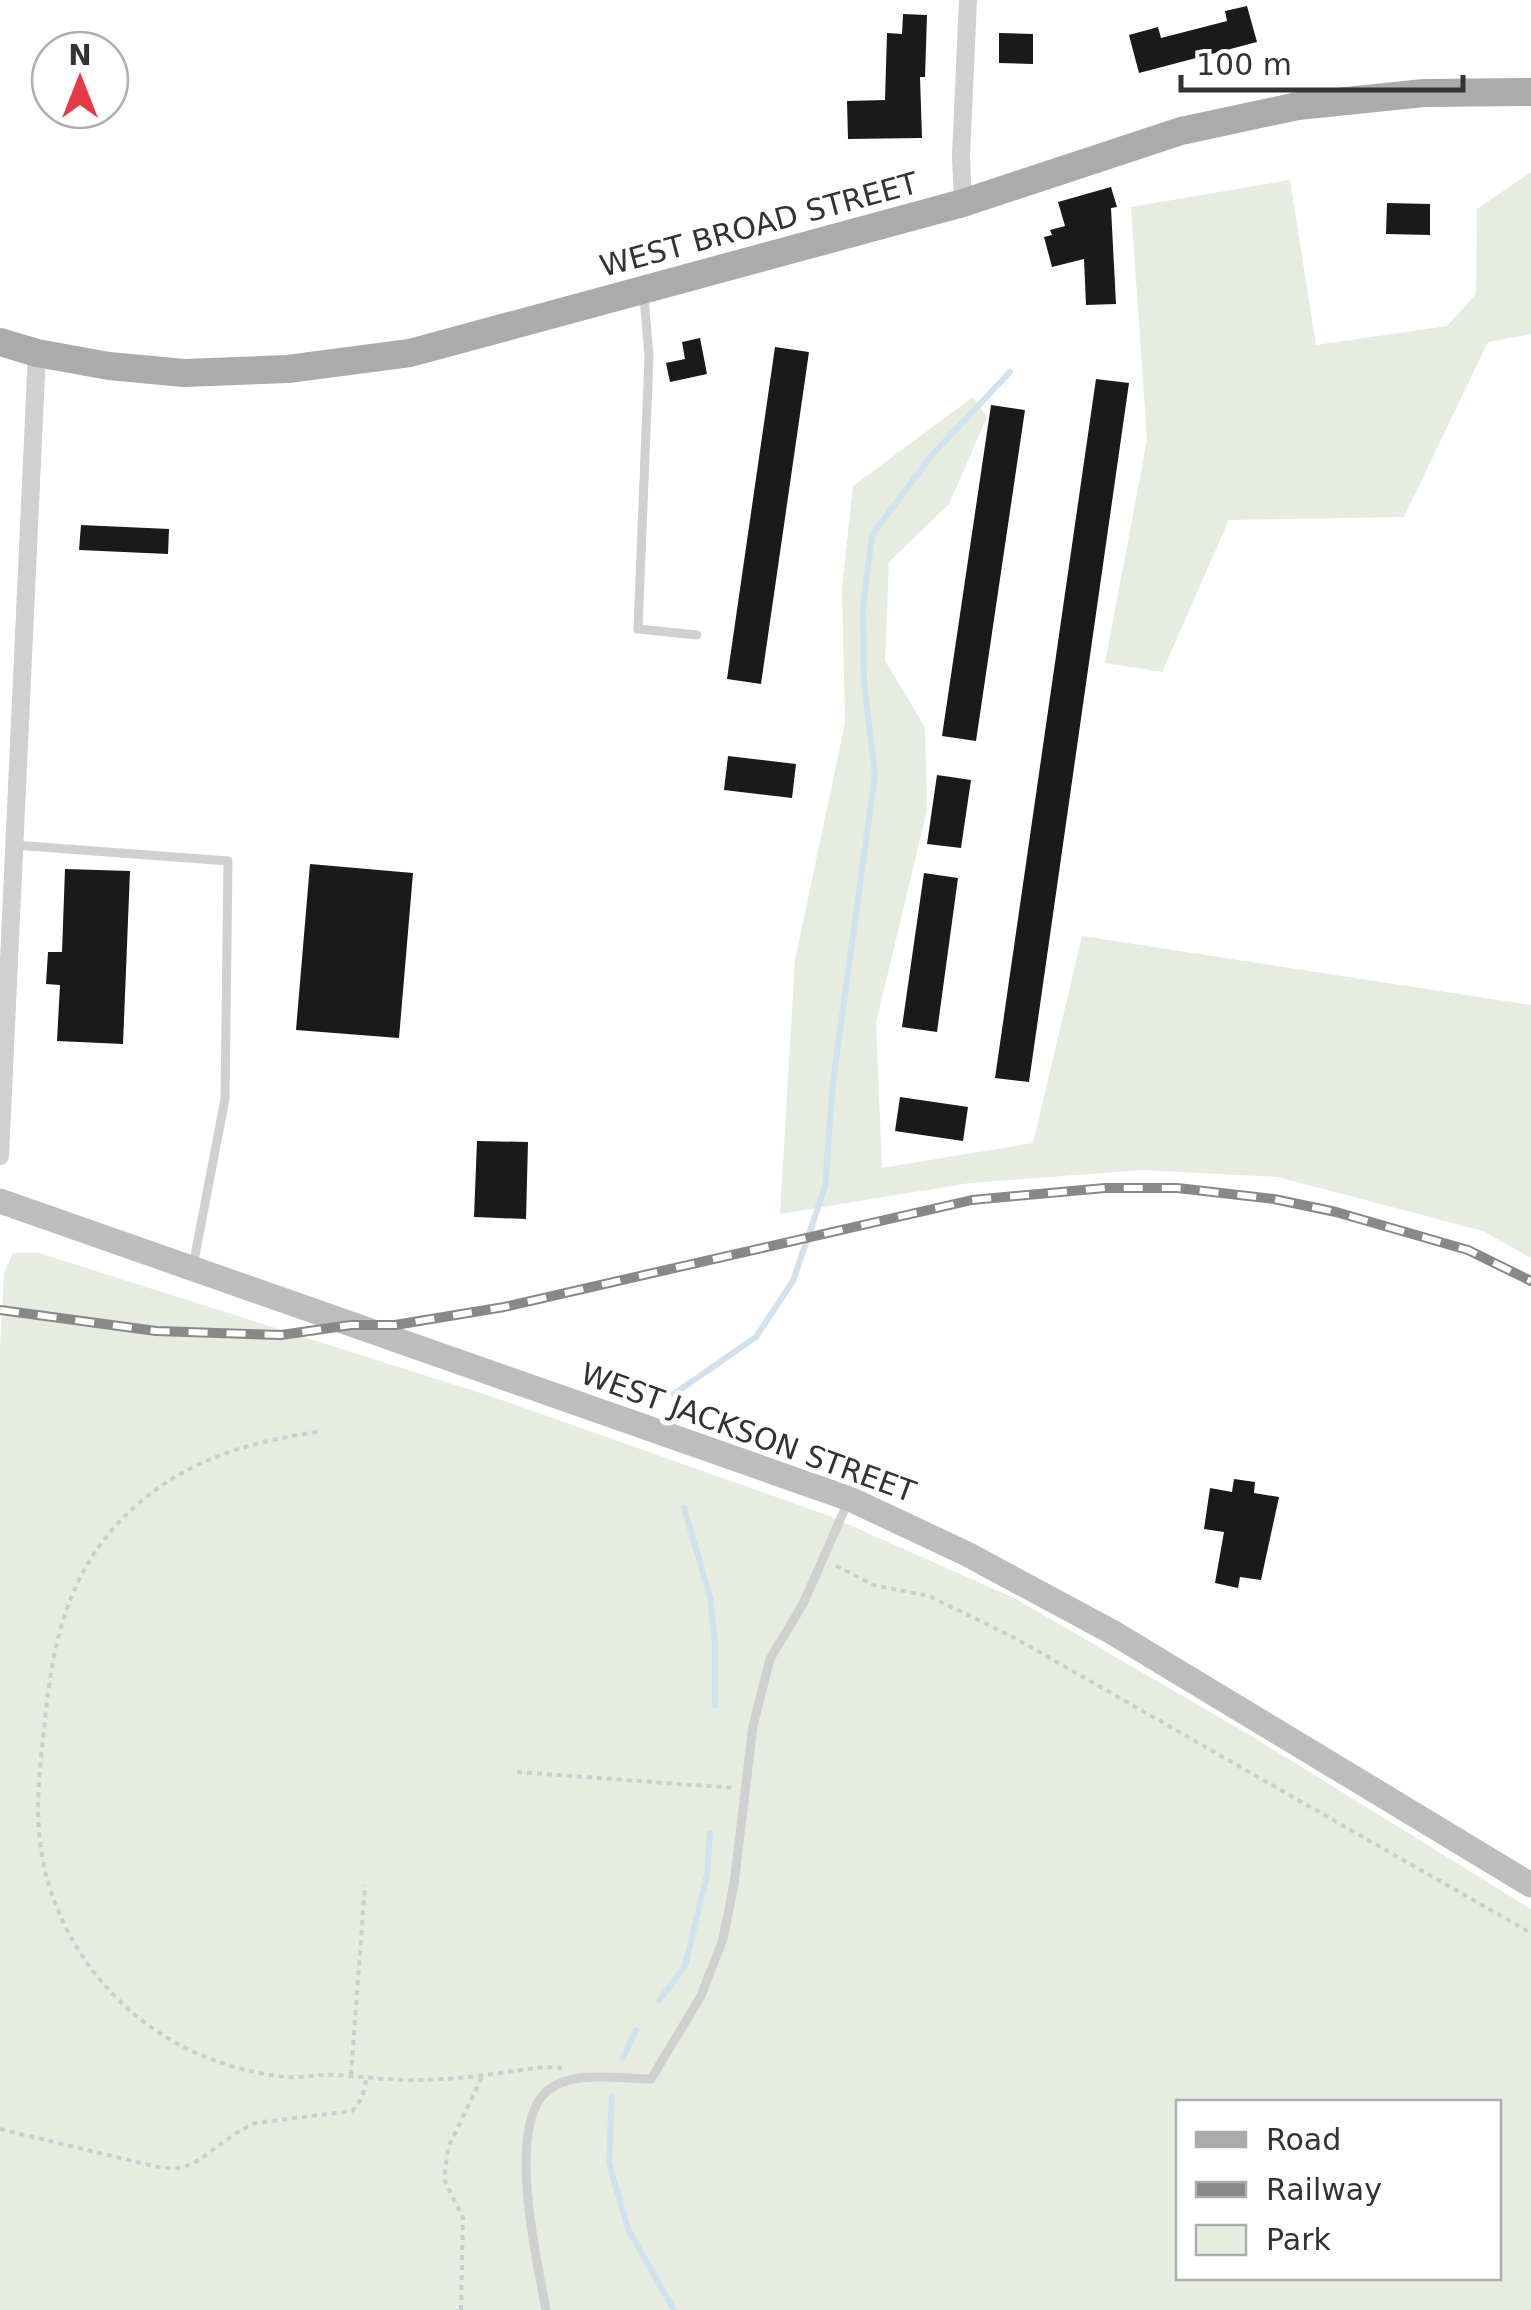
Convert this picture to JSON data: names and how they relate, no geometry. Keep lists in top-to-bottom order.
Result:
{
  "streets": {
    "main road": ["WEST BROAD STREET"],
    "street": ["WEST JACKSON STREET"]
  },
  "legend": ["Road", "Railway", "Park"],
  "scale_bar": "100 m",
  "north": "top"
}
